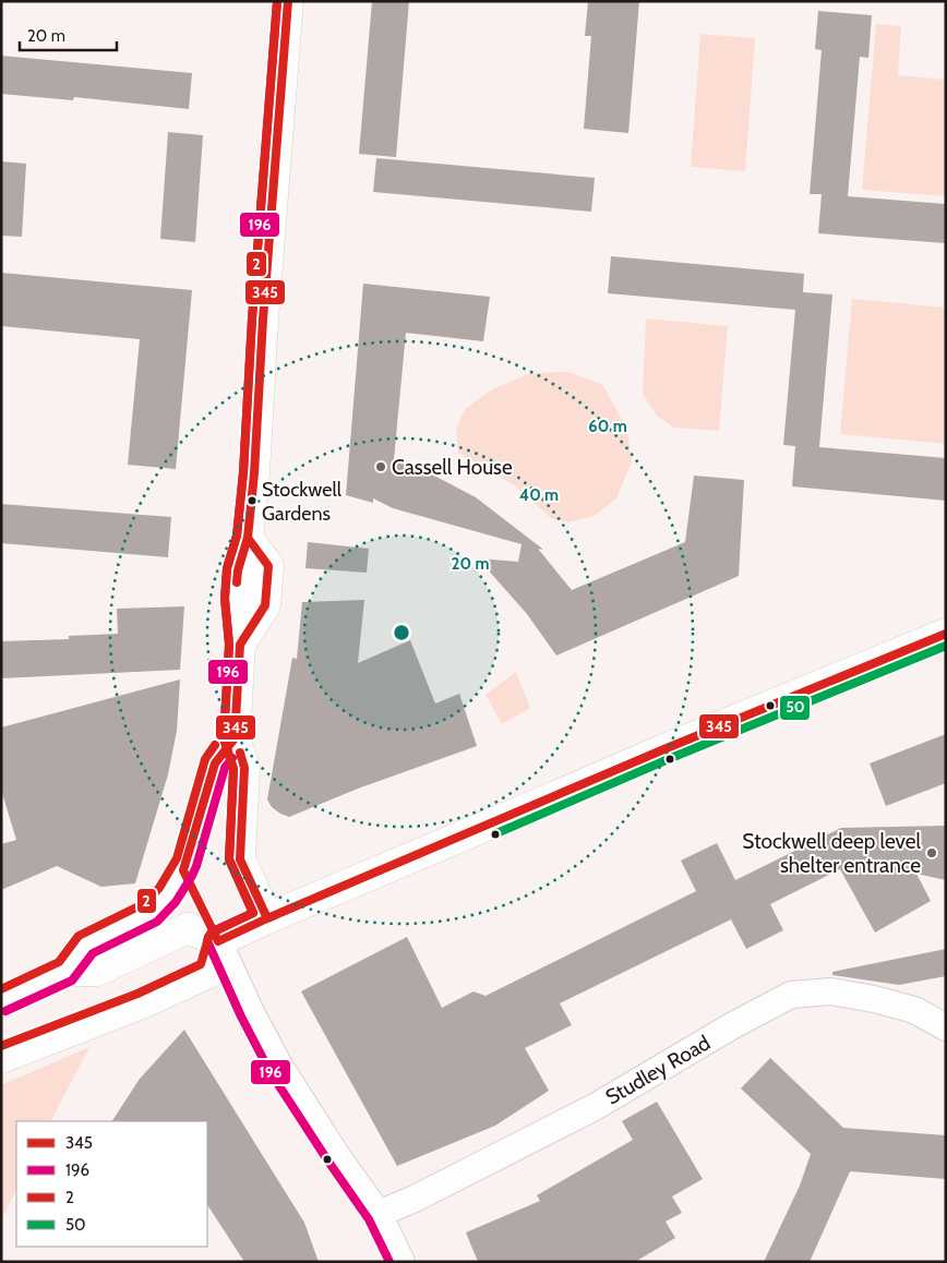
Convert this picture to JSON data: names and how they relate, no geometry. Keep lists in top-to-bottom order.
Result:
{
  "streets": {
    "street": ["Studley Road"]
  },
  "places": ["Cassell House", "Stockwell Gardens", "Stockwell deep level shelter entrance"],
  "lines": [
    "transit line 345",
    "transit line 196",
    "transit line 2",
    "transit line 50"
  ],
  "legend": [
    "345",
    "196",
    "2",
    "50"
  ],
  "scale_bar": "20 m",
  "rings": ["60 m", "40 m", "20 m"]
}
